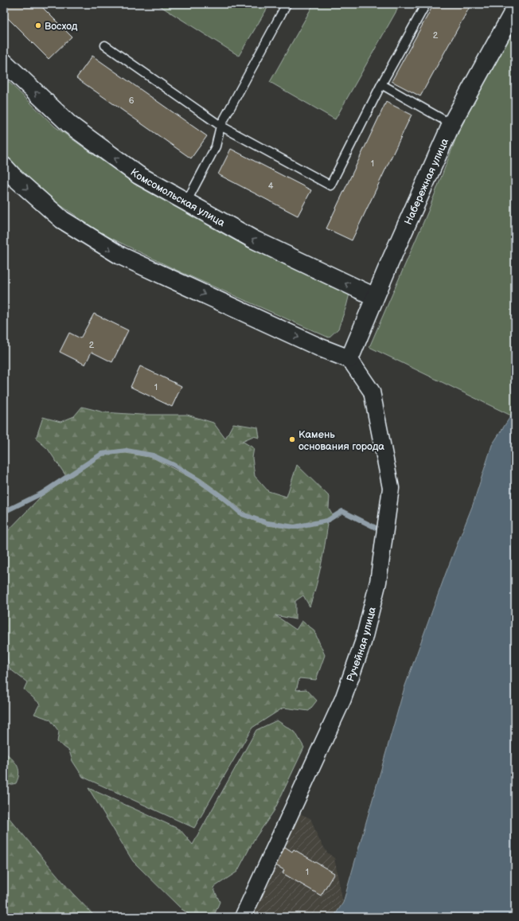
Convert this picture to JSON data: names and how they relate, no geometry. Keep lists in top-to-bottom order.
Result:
{
  "streets": {
    "street": ["Набережная улица", "Комсомольская улица", "Ручейная улица"]
  },
  "crossings": [
    ["Набережная улица", "Комсомольская улица"],
    ["Набережная улица", "Ручейная улица"]
  ],
  "places": ["Восход", "Камень основания города"],
  "house_numbers": [
    "2",
    "6",
    "1",
    "4",
    "2",
    "1",
    "1"
  ]
}
